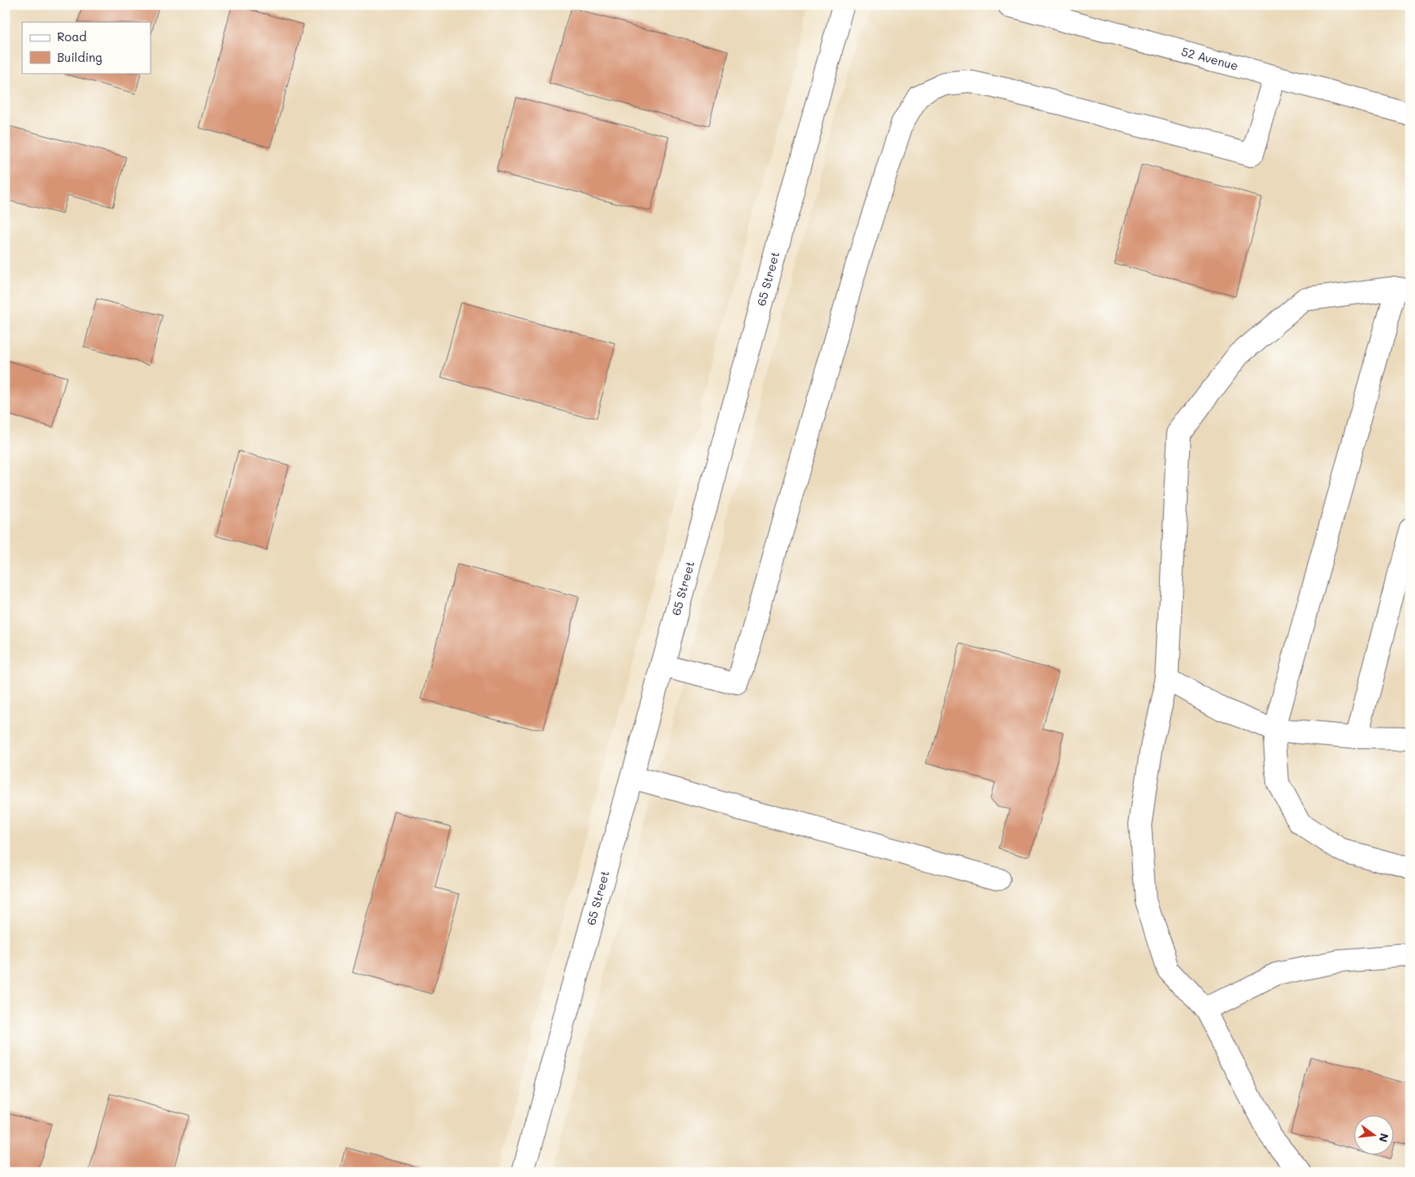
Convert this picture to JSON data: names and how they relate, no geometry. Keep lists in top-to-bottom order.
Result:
{
  "streets": {
    "street": ["52 Avenue", "65 Street"]
  },
  "legend": ["Road", "Building"],
  "north": "right"
}
